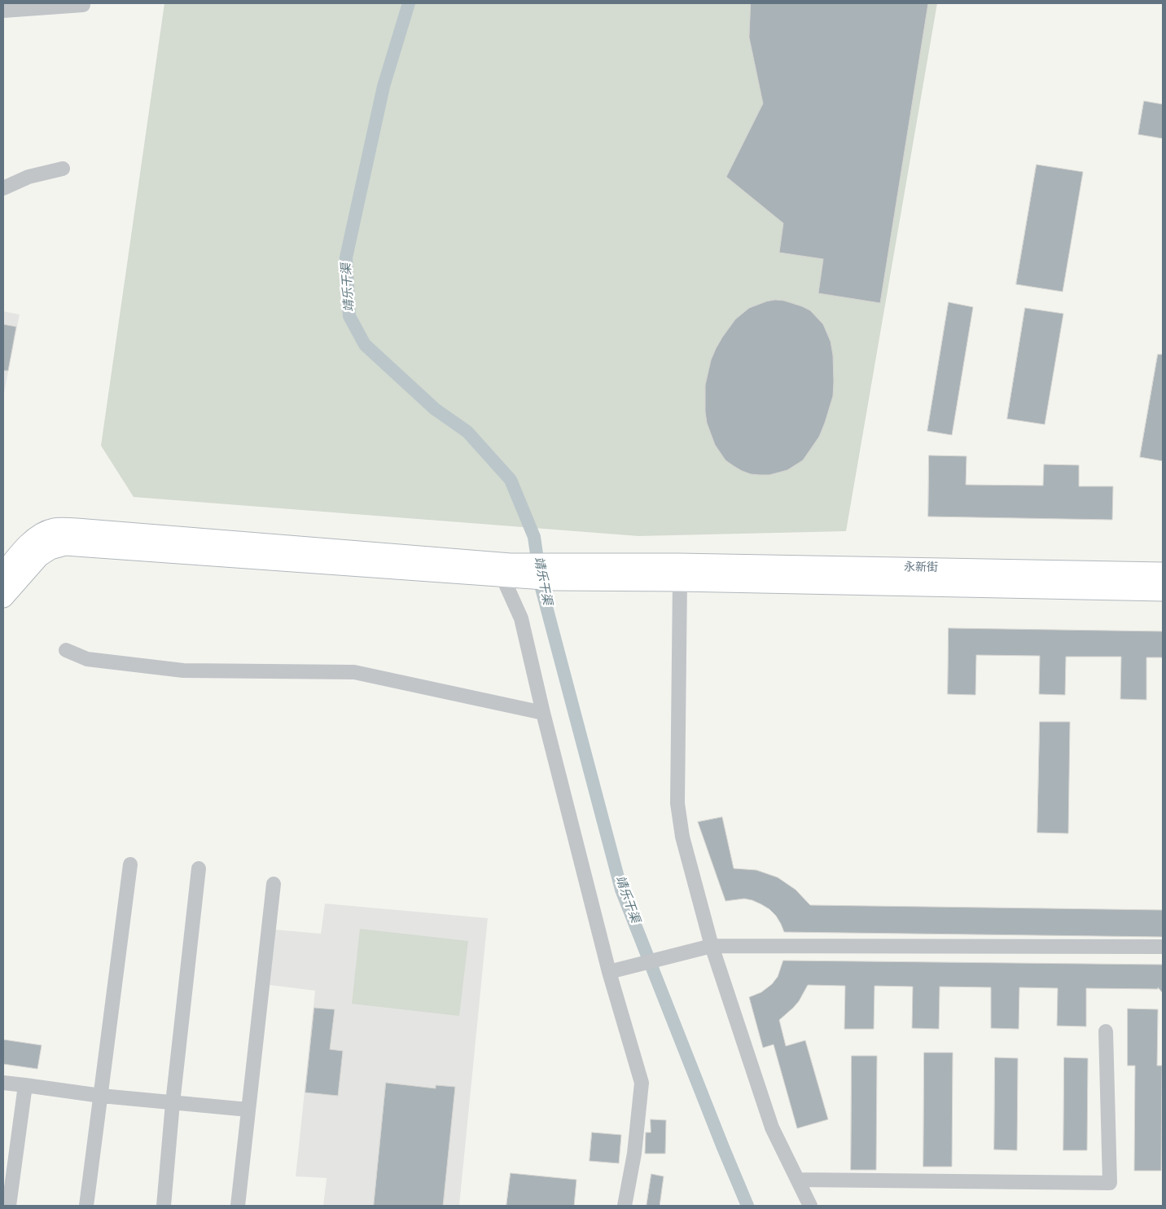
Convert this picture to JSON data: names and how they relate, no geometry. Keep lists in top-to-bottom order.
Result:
{
  "streets": {
    "street": ["永新街"]
  },
  "water": ["靖乐干渠"]
}
